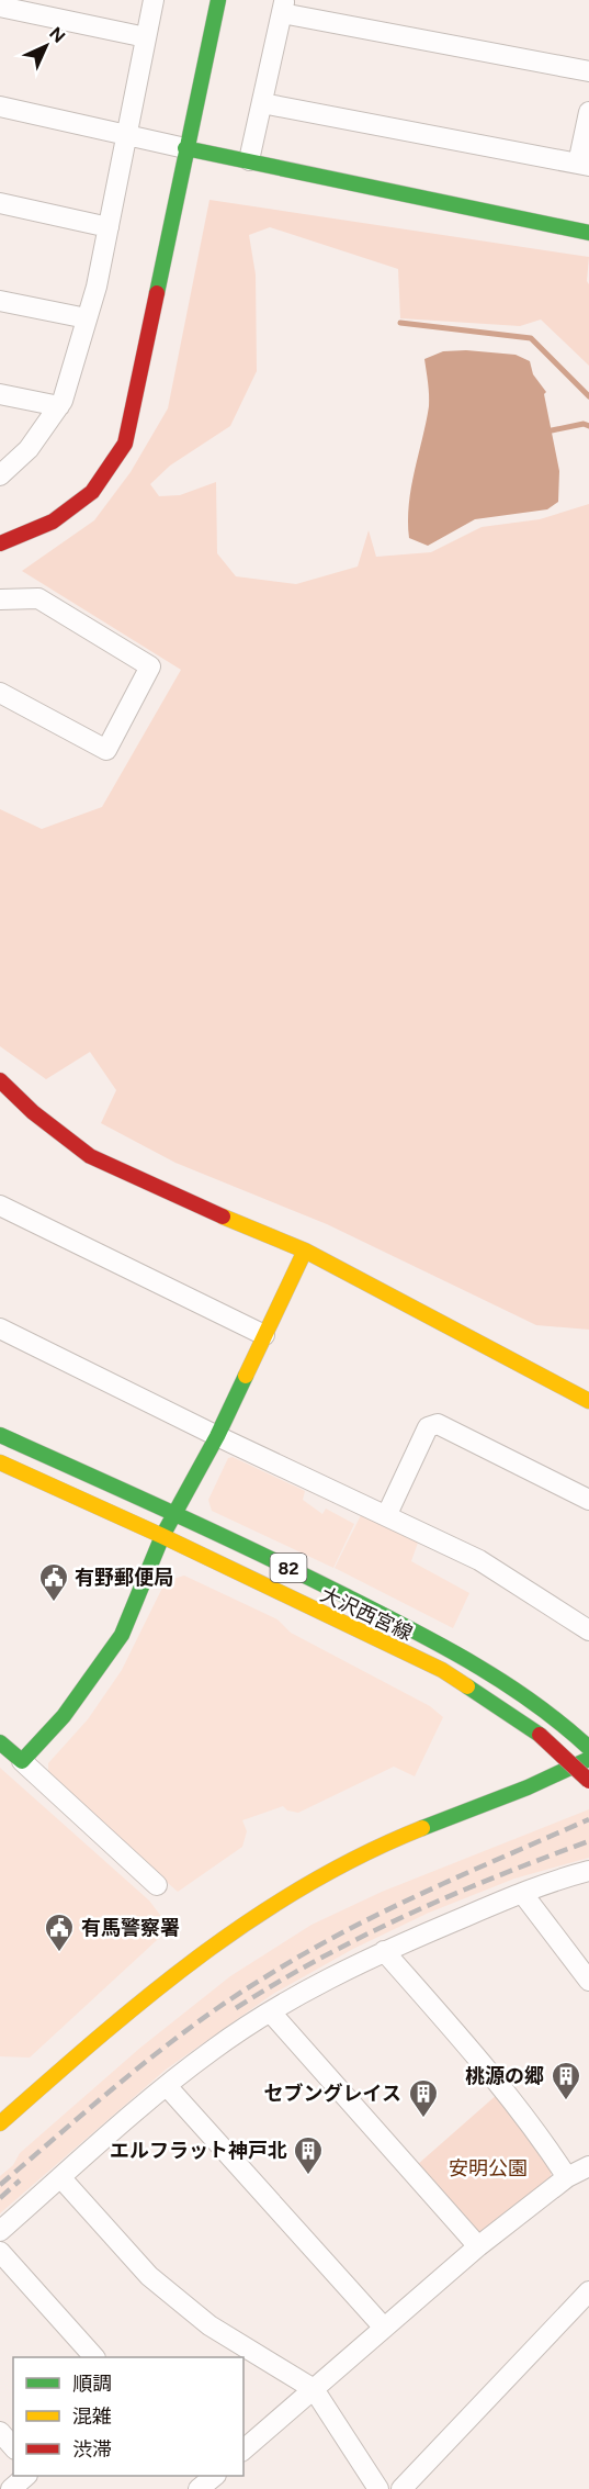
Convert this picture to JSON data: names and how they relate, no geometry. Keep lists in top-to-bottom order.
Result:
{
  "streets": {
    "street": ["82", "大沢西宮線"]
  },
  "parks": ["安明公園"],
  "places": {
    "public building": ["有野郵便局", "有馬警察署"],
    "building": ["桃源の郷", "セブングレイス", "エルフラット神戸北"]
  },
  "legend": ["順調", "混雑", "渋滞"],
  "north": "top right"
}
